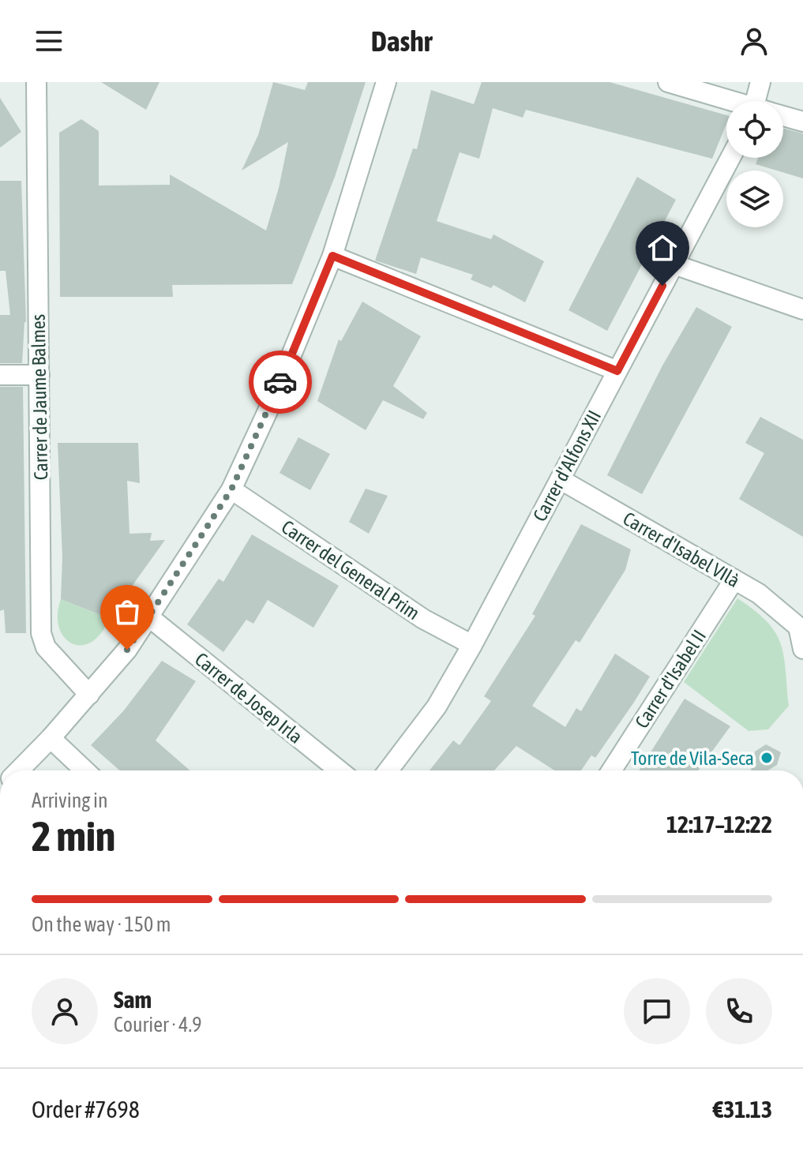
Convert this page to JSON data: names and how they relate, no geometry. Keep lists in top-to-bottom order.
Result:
{
  "streets": {
    "street": [
      "Carrer de Jaume Balmes",
      "Carrer d'Alfons XII",
      "Carrer d'Isabel VIlà",
      "Carrer del General Prim",
      "Carrer d'Isabel II",
      "Carrer de Josep Irla"
    ]
  },
  "crossings": [
    ["Carrer d'Alfons XII", "Carrer d'Isabel VIlà"],
    ["Carrer d'Alfons XII", "Carrer del General Prim"],
    ["Carrer d'Isabel VIlà", "Carrer d'Isabel II"]
  ],
  "places": ["Torre de Vila-Seca"],
  "page": {
    "header": "Dashr",
    "heading": ["2 min", "Arriving in", "12:17–12:22"],
    "panel": [
      "Sam",
      "Courier · 4.9",
      "Order #7698",
      "€31.13"
    ],
    "bar": "On the way · 150 m"
  }
}
